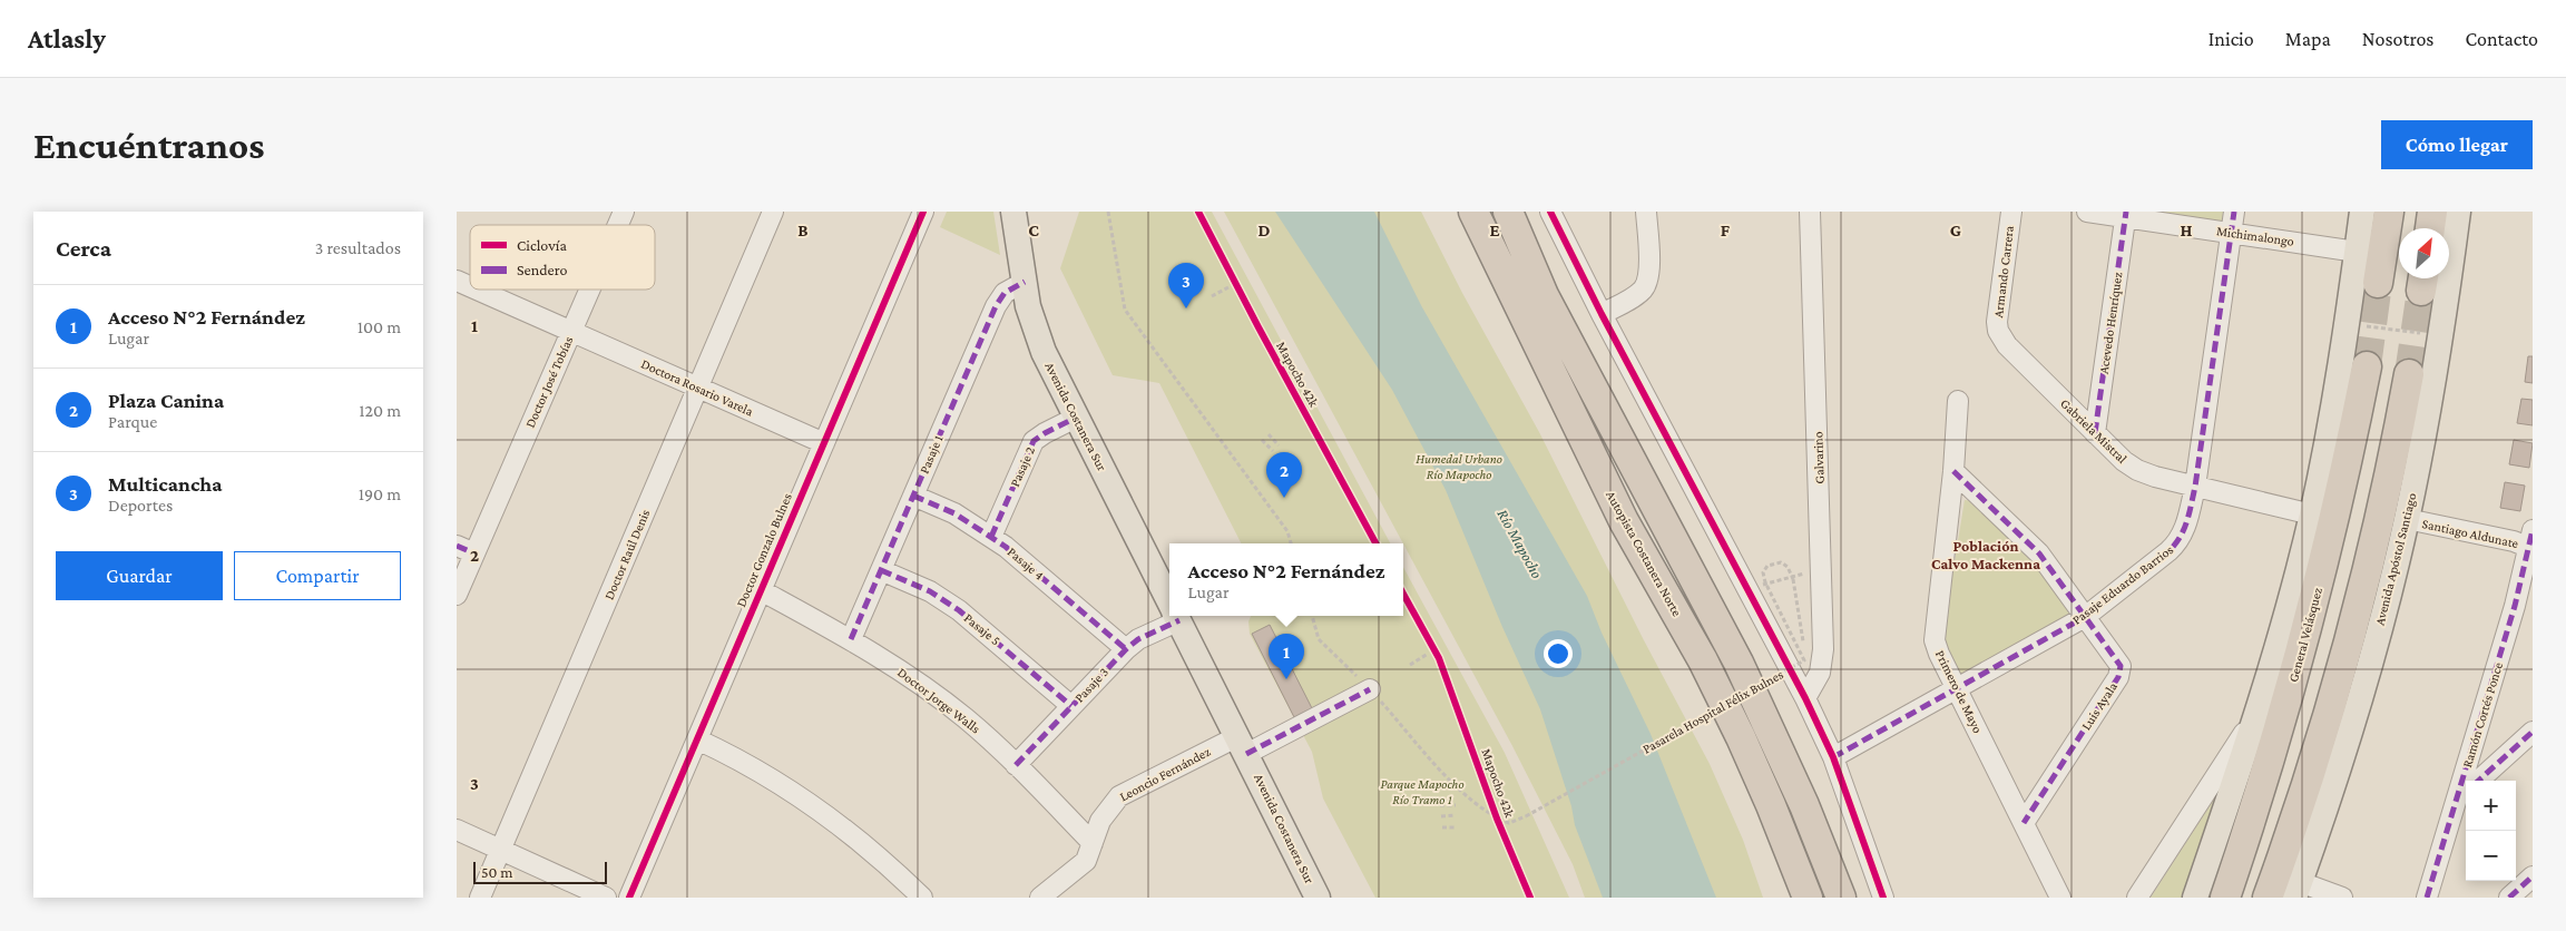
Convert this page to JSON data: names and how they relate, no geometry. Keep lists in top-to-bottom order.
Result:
{
  "streets": {
    "highway": ["Autopista Costanera Norte", "General Velásquez"],
    "main road": ["Avenida Costanera Sur", "Avenida Apóstol Santiago"],
    "street": [
      "Michimalongo",
      "Armando Carrera",
      "Acevedo Henríquez",
      "Doctor José Tobías",
      "Doctora Rosario Varela",
      "Gabriela Mistral",
      "Pasaje 1",
      "Galvarino",
      "Pasaje 2",
      "Santiago Aldunate",
      "Doctor Gonzalo Bulnes",
      "Doctor Raúl Denis",
      "Pasaje 4",
      "Pasaje Eduardo Barrios",
      "Pasaje 5",
      "Pasaje 3",
      "Primero de Mayo",
      "Doctor Jorge Walls",
      "Luis Ayala",
      "Ramón Cortés Ponce",
      "Leoncio Fernández"
    ],
    "cycle path": ["Mapocho 42k", "Pasarela Hospital Félix Bulnes"]
  },
  "crossings": [
    ["Michimalongo", "Acevedo Henríquez"],
    ["Michimalongo", "Pasaje Eduardo Barrios"],
    ["Armando Carrera", "Gabriela Mistral"],
    ["Acevedo Henríquez", "Gabriela Mistral"],
    ["Mapocho 42k", "Pasarela Hospital Félix Bulnes"],
    ["Doctor José Tobías", "Doctora Rosario Varela"],
    ["Doctora Rosario Varela", "Doctor Gonzalo Bulnes"],
    ["Doctora Rosario Varela", "Doctor Raúl Denis"],
    ["Avenida Costanera Sur", "Pasaje 1"],
    ["Avenida Costanera Sur", "Pasaje 2"],
    ["Avenida Costanera Sur", "Leoncio Fernández"],
    ["Gabriela Mistral", "Pasaje Eduardo Barrios"],
    ["Pasaje 1", "Pasaje 4"],
    ["Pasaje 1", "Pasaje 5"],
    ["Pasaje 1", "Doctor Jorge Walls"],
    ["Pasaje 2", "Pasaje 4"],
    ["Santiago Aldunate", "Avenida Apóstol Santiago"],
    ["Santiago Aldunate", "Ramón Cortés Ponce"],
    ["Doctor Gonzalo Bulnes", "Doctor Jorge Walls"],
    ["Pasaje 4", "Pasaje 3"],
    ["Pasaje Eduardo Barrios", "Primero de Mayo"],
    ["Pasaje Eduardo Barrios", "Luis Ayala"],
    ["Pasaje 5", "Pasaje 3"],
    ["Pasaje 3", "Doctor Jorge Walls"],
    ["Primero de Mayo", "Luis Ayala"],
    ["Doctor Jorge Walls", "Leoncio Fernández"]
  ],
  "districts": ["Población Calvo Mackenna"],
  "water": ["Río Mapocho"],
  "parks": ["Humedal Urbano Río Mapocho", "Parque Mapocho Río Tramo 1"],
  "legend": ["Ciclovía", "Sendero"],
  "scale_bar": "50 m",
  "north": "top right",
  "page": {
    "header": "Atlasly",
    "nav": [
      "Inicio",
      "Mapa",
      "Nosotros",
      "Contacto"
    ],
    "buttons": [
      "Cómo llegar",
      ["Guardar", "Compartir"]
    ],
    "title": "Encuéntranos",
    "heading": ["Cerca", "3 resultados"],
    "pins": ["3", "2", "1"],
    "list": [
      {
        "mark": "1",
        "name": "Acceso N°2 Fernández",
        "note": "Lugar",
        "value": "100 m"
      },
      {
        "mark": "2",
        "name": "Plaza Canina",
        "note": "Parque",
        "value": "120 m"
      },
      {
        "mark": "3",
        "name": "Multicancha",
        "note": "Deportes",
        "value": "190 m"
      }
    ],
    "popup": ["Acceso N°2 Fernández", "Lugar"],
    "map_buttons": ["+", "−"],
    "scale": "50 m"
  },
  "grid": {
    "columns": [
      "B",
      "C",
      "D",
      "E",
      "F",
      "G",
      "H"
    ],
    "rows": ["1", "2", "3"]
  }
}
